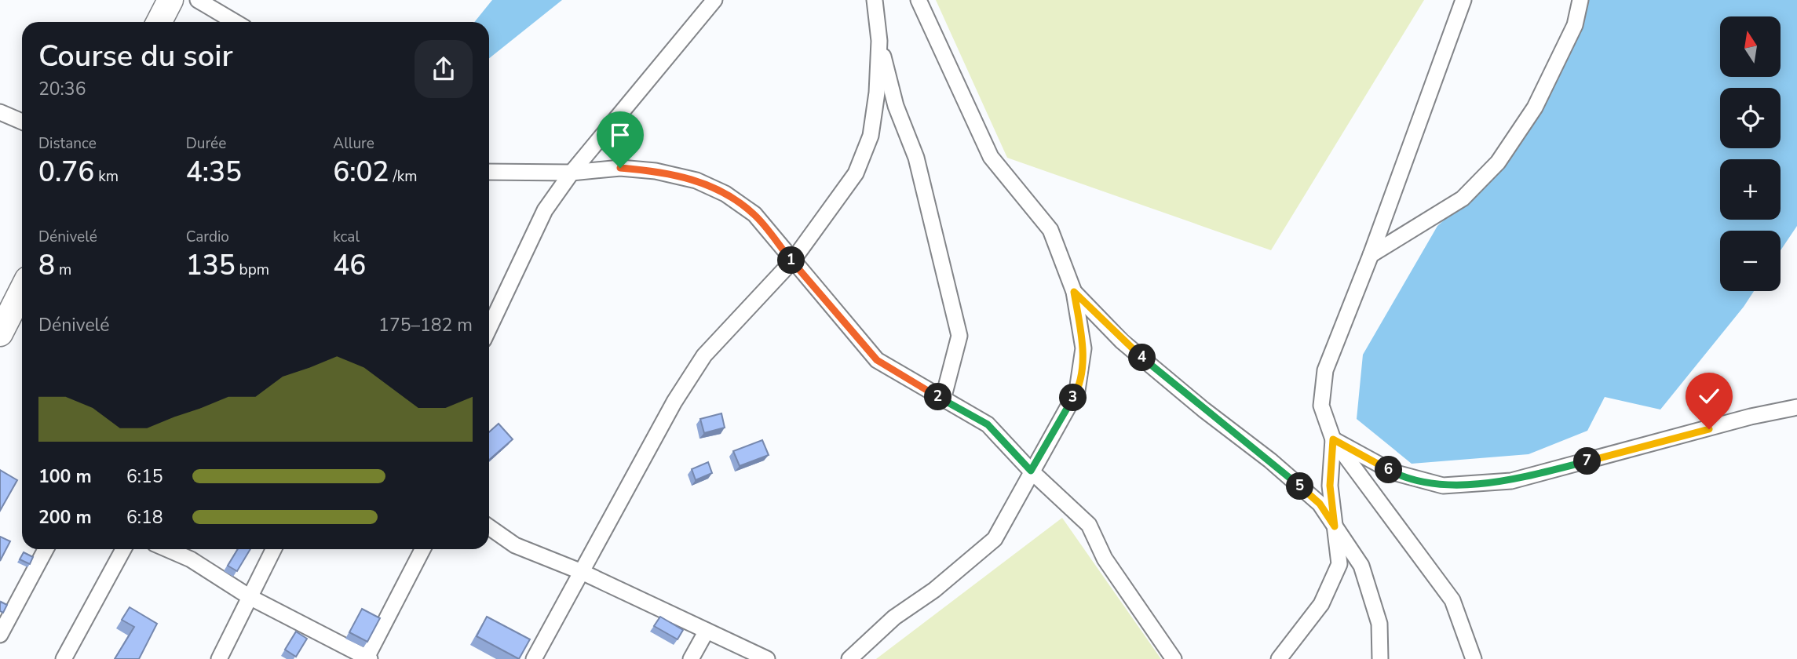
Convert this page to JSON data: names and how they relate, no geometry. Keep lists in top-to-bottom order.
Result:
{
  "north": "top",
  "page": {
    "map_buttons": ["+", "−"],
    "heading": ["Course du soir", "20:36"],
    "stats": [
      ["Distance", "0.76 km"],
      ["Durée", "4:35"],
      ["Allure", "6:02 /km"],
      ["Dénivelé", "8 m"],
      ["Cardio", "135 bpm"],
      ["kcal", "46"]
    ],
    "pins": [
      "1",
      "4",
      "2",
      "3",
      "7",
      "6",
      "5"
    ],
    "chart": ["Dénivelé", "175–182 m"],
    "list": [
      {
        "name": "100 m",
        "note": "6:15"
      },
      {
        "name": "200 m",
        "note": "6:18"
      }
    ]
  }
}
